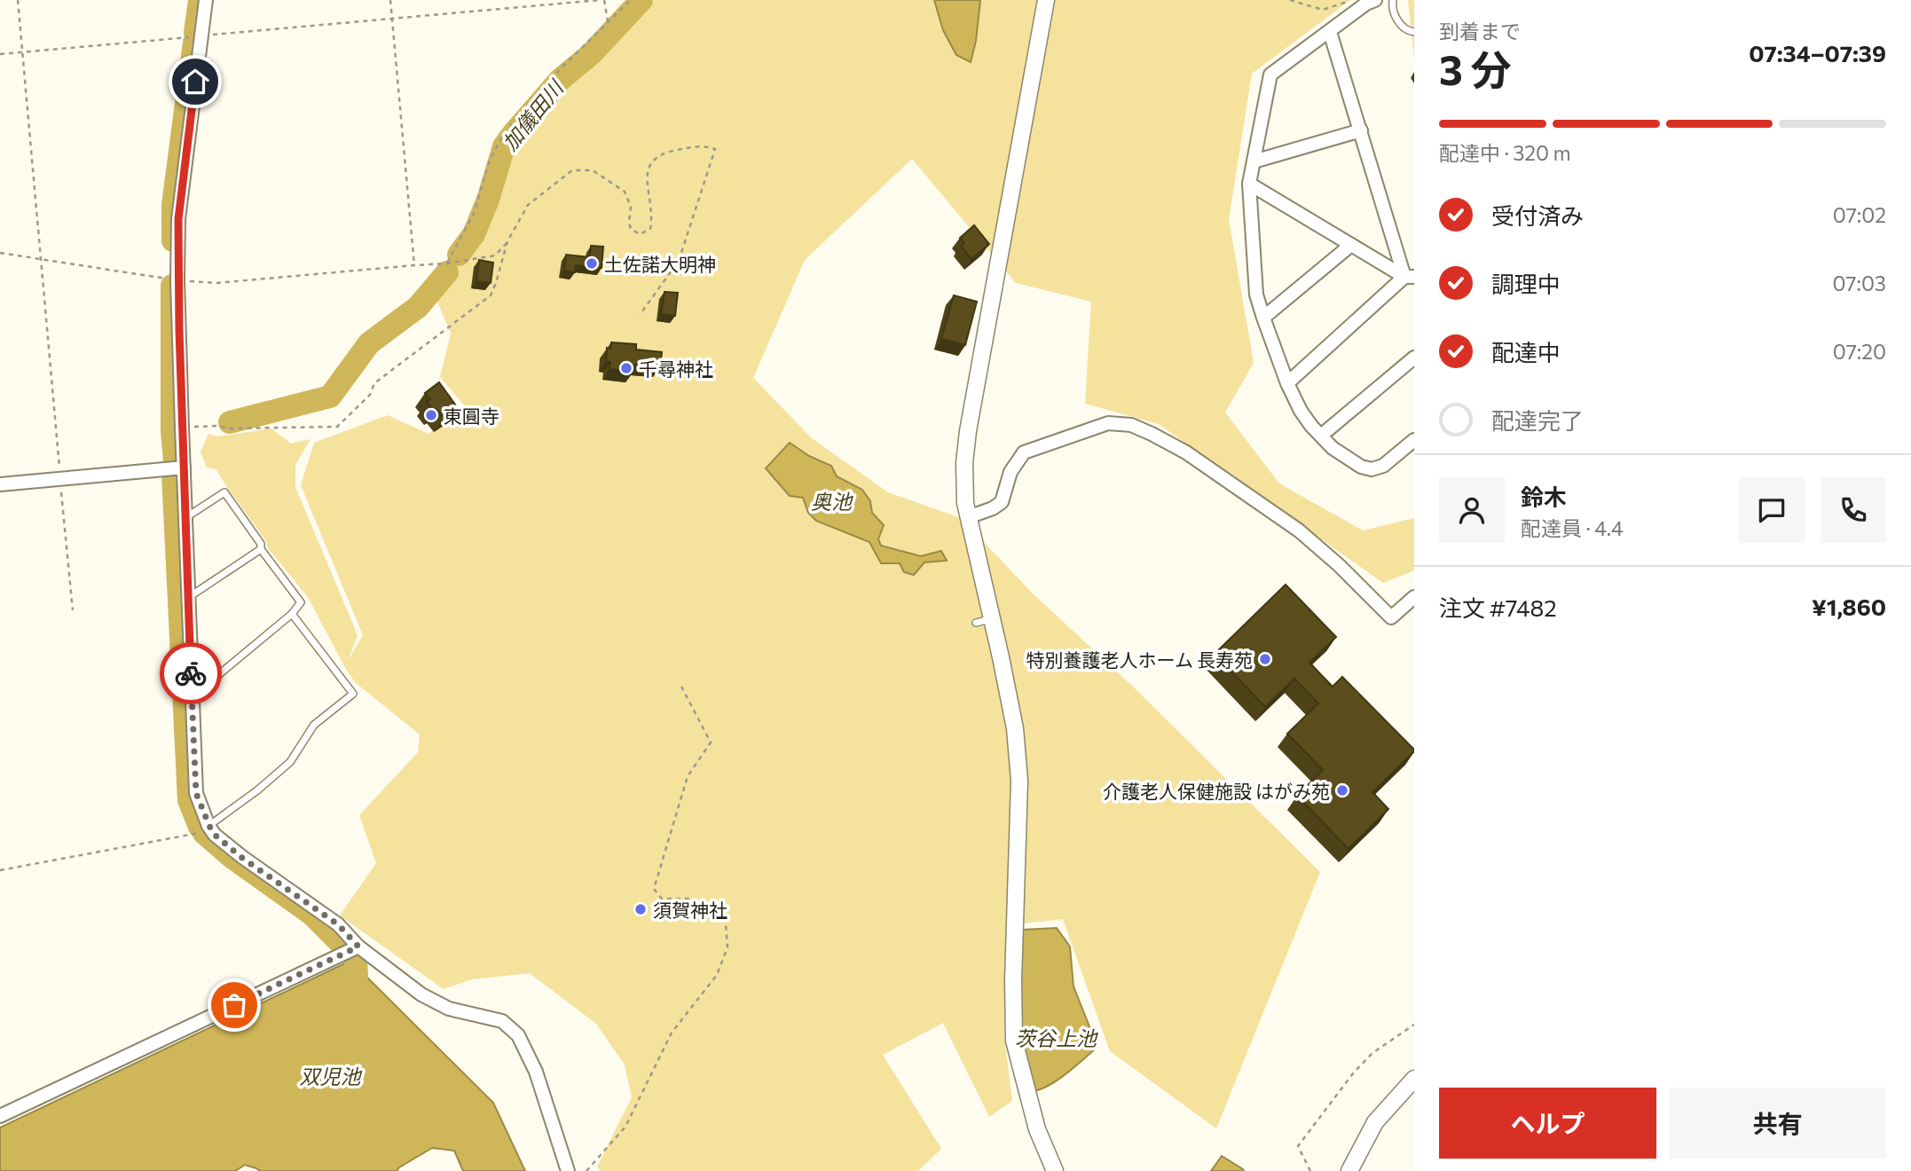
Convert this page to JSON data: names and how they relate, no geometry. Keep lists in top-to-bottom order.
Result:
{
  "water": [
    "加儀田川",
    "奥池",
    "茨谷上池",
    "双児池"
  ],
  "places": [
    "土佐諾大明神",
    "千尋神社",
    "東圓寺",
    "特別養護老人ホーム 長寿苑",
    "介護老人保健施設 はがみ苑",
    "須賀神社"
  ],
  "page": {
    "heading": ["3 分", "到着まで", "07:34–07:39"],
    "panel": [
      "鈴木",
      "配達員 · 4.4",
      "注文 #7482",
      "¥1,860"
    ],
    "bar": "配達中 · 320 m",
    "list": [
      ["受付済み", "07:02"],
      ["調理中", "07:03"],
      ["配達中", "07:20"],
      "配達完了"
    ],
    "buttons": ["ヘルプ", "共有"]
  }
}
